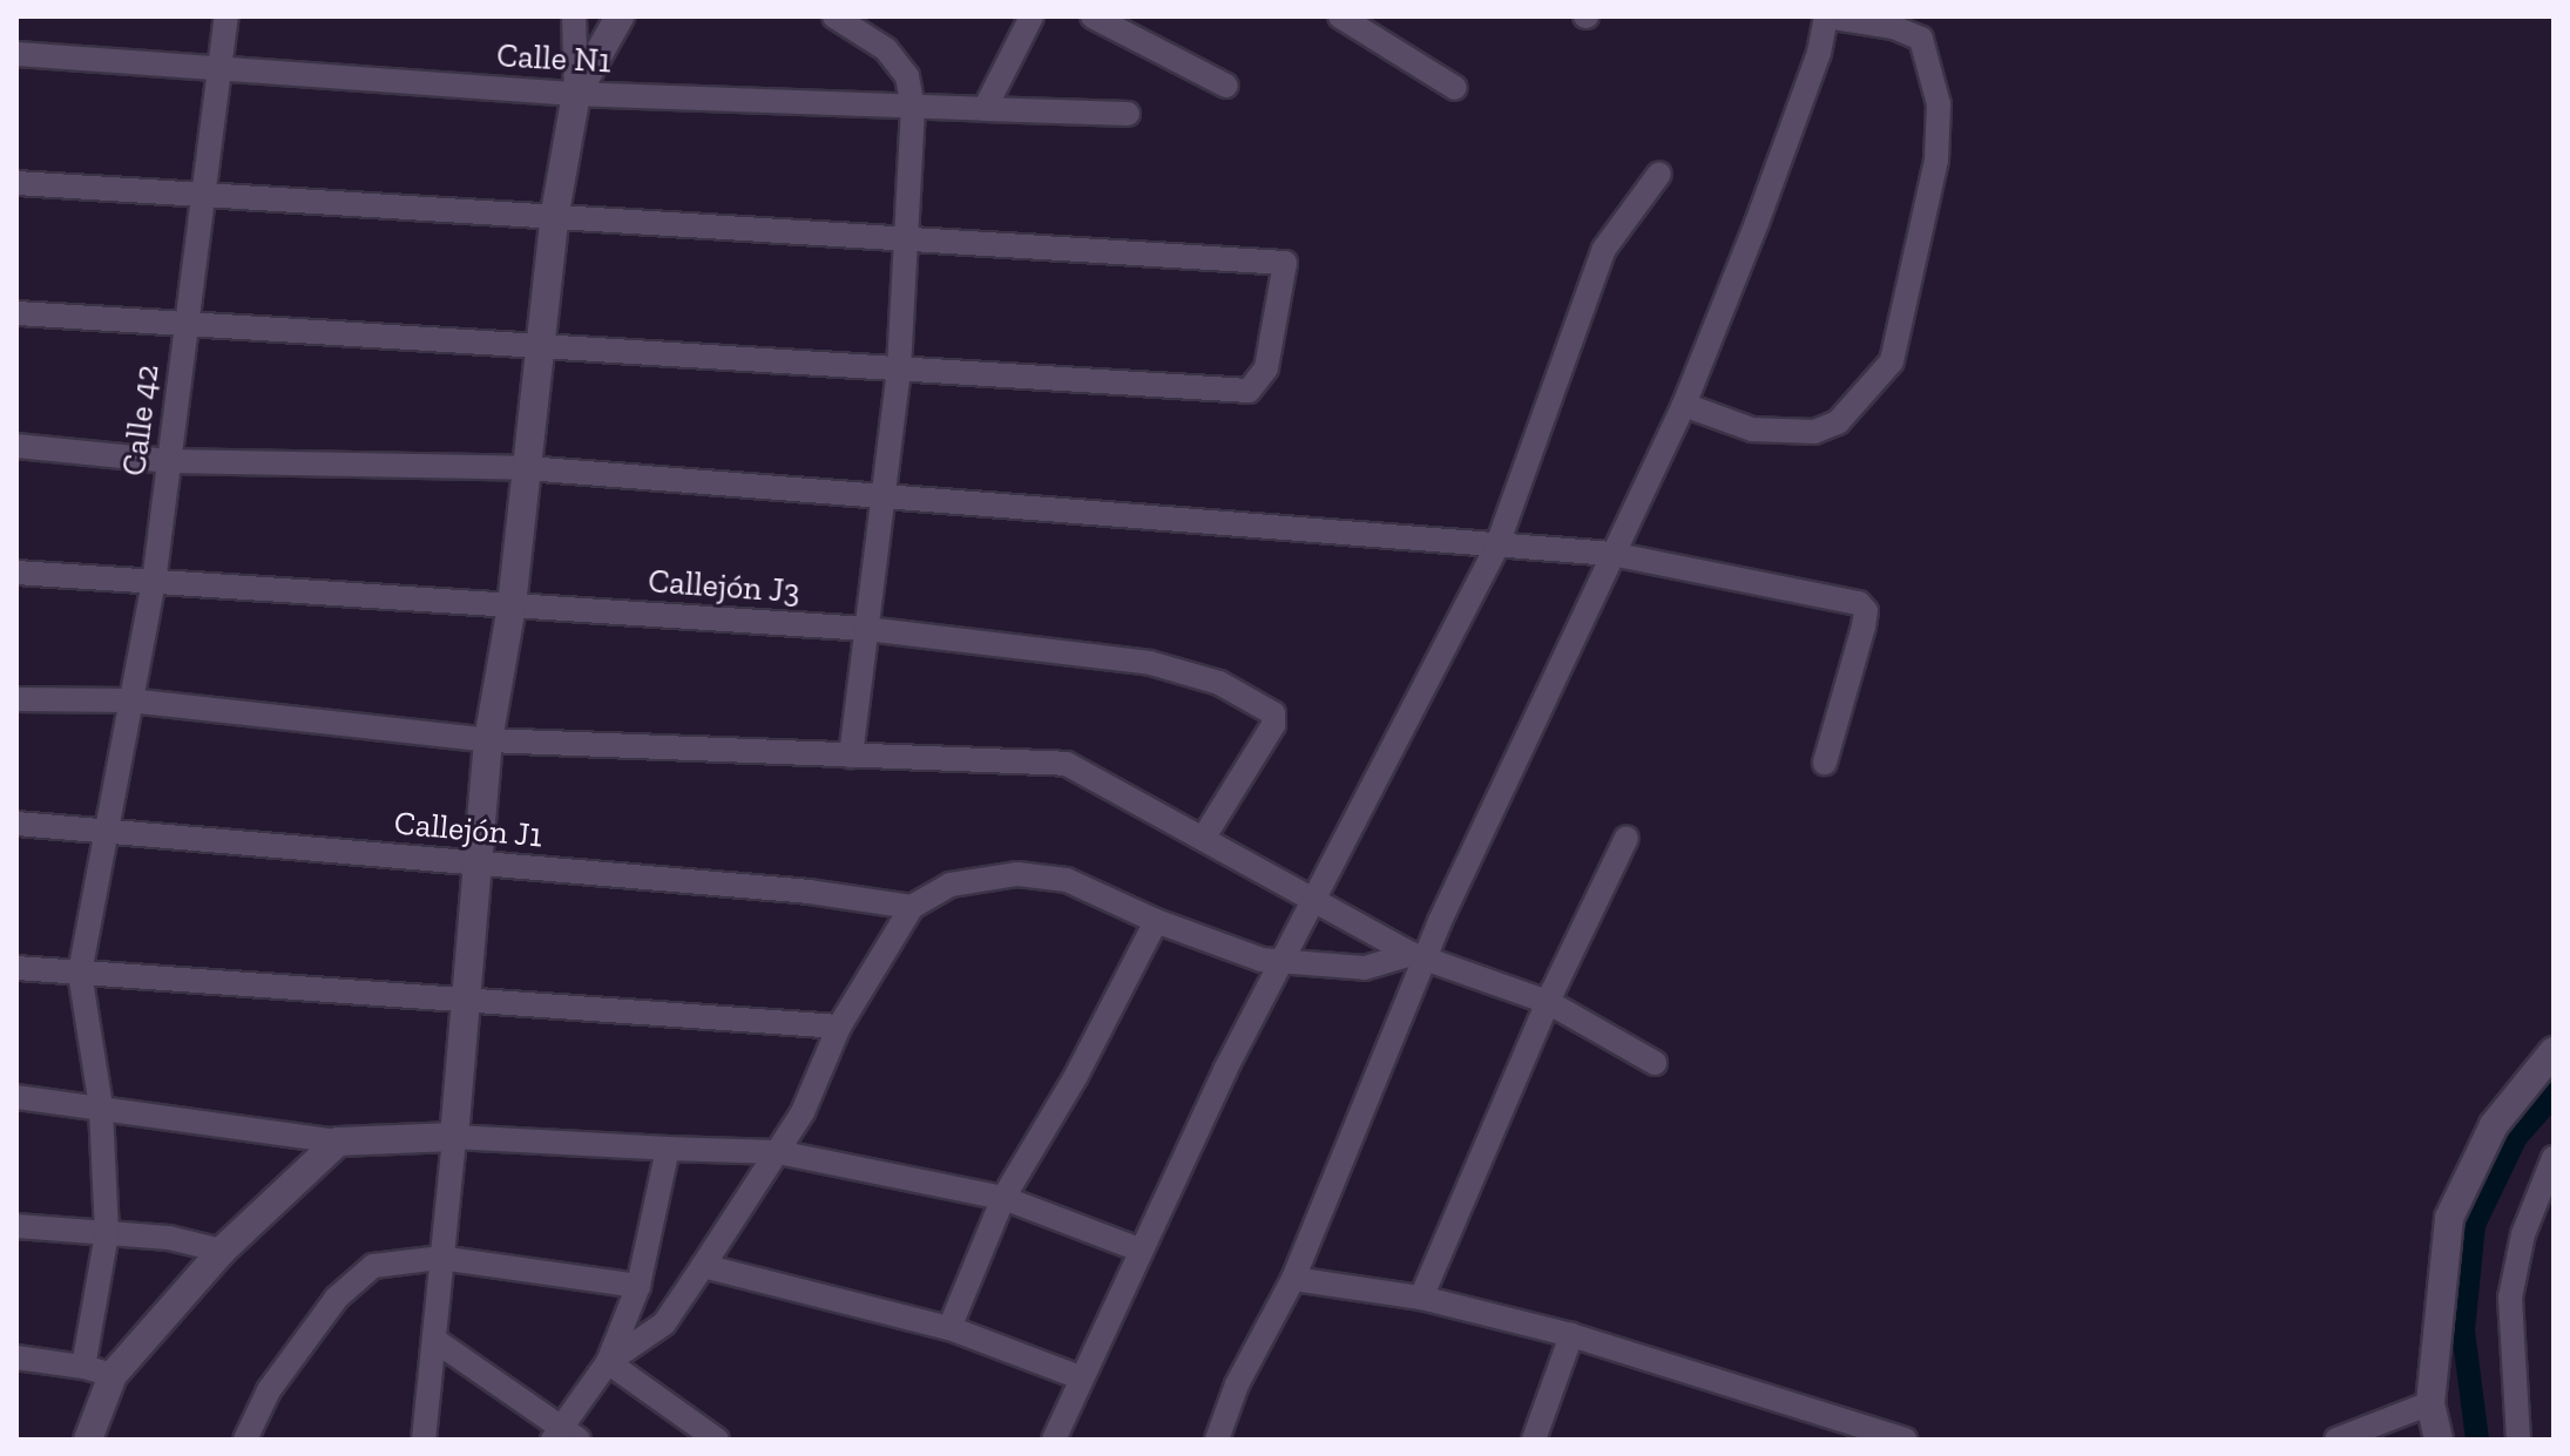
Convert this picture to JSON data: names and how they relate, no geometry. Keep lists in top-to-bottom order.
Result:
{
  "streets": {
    "street": [
      "Calle N1",
      "Calle 42",
      "Callejón J3",
      "Callejón J1"
    ]
  },
  "crossings": [
    ["Calle N1", "Calle 42"],
    ["Calle 42", "Callejón J3"],
    ["Calle 42", "Callejón J1"]
  ]
}
